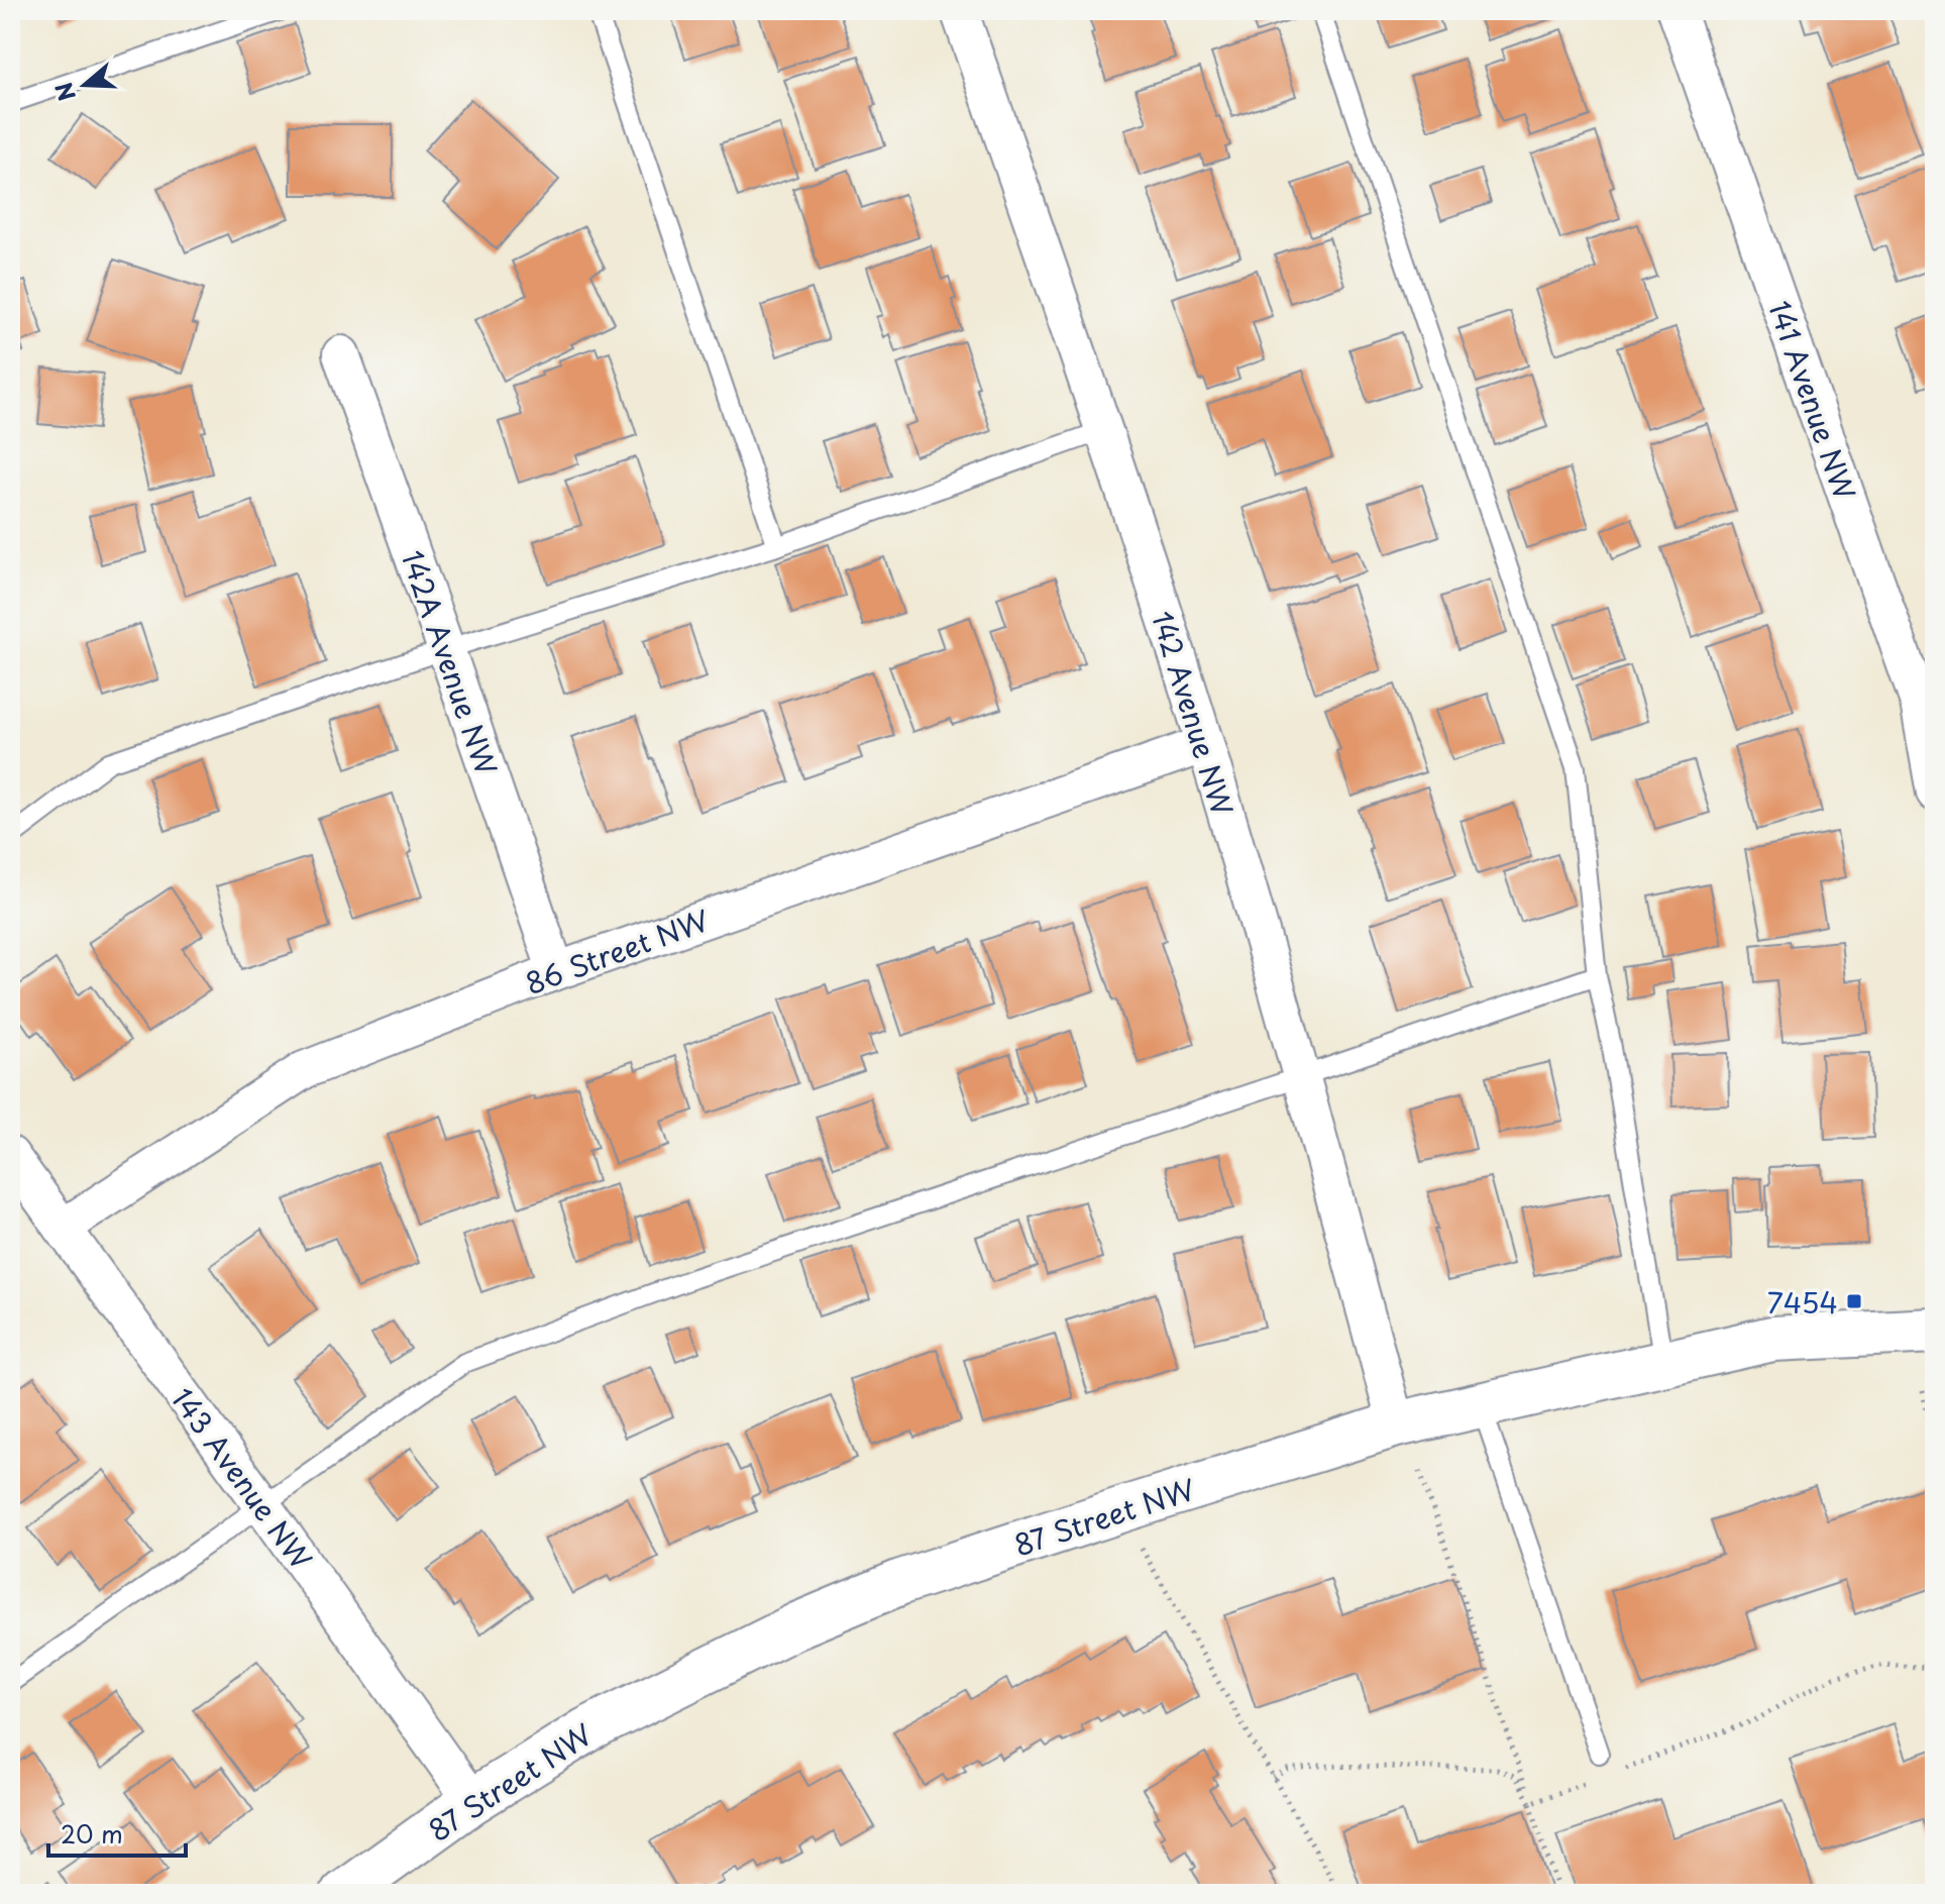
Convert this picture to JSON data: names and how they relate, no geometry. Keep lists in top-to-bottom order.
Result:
{
  "streets": {
    "street": [
      "141 Avenue NW",
      "142A Avenue NW",
      "142 Avenue NW",
      "86 Street NW",
      "143 Avenue NW",
      "87 Street NW"
    ]
  },
  "crossings": [
    ["142A Avenue NW", "86 Street NW"],
    ["142 Avenue NW", "86 Street NW"],
    ["142 Avenue NW", "87 Street NW"],
    ["86 Street NW", "143 Avenue NW"],
    ["143 Avenue NW", "87 Street NW"]
  ],
  "places": {
    "transit": ["7454"]
  },
  "scale_bar": "20 m",
  "north": "left"
}
